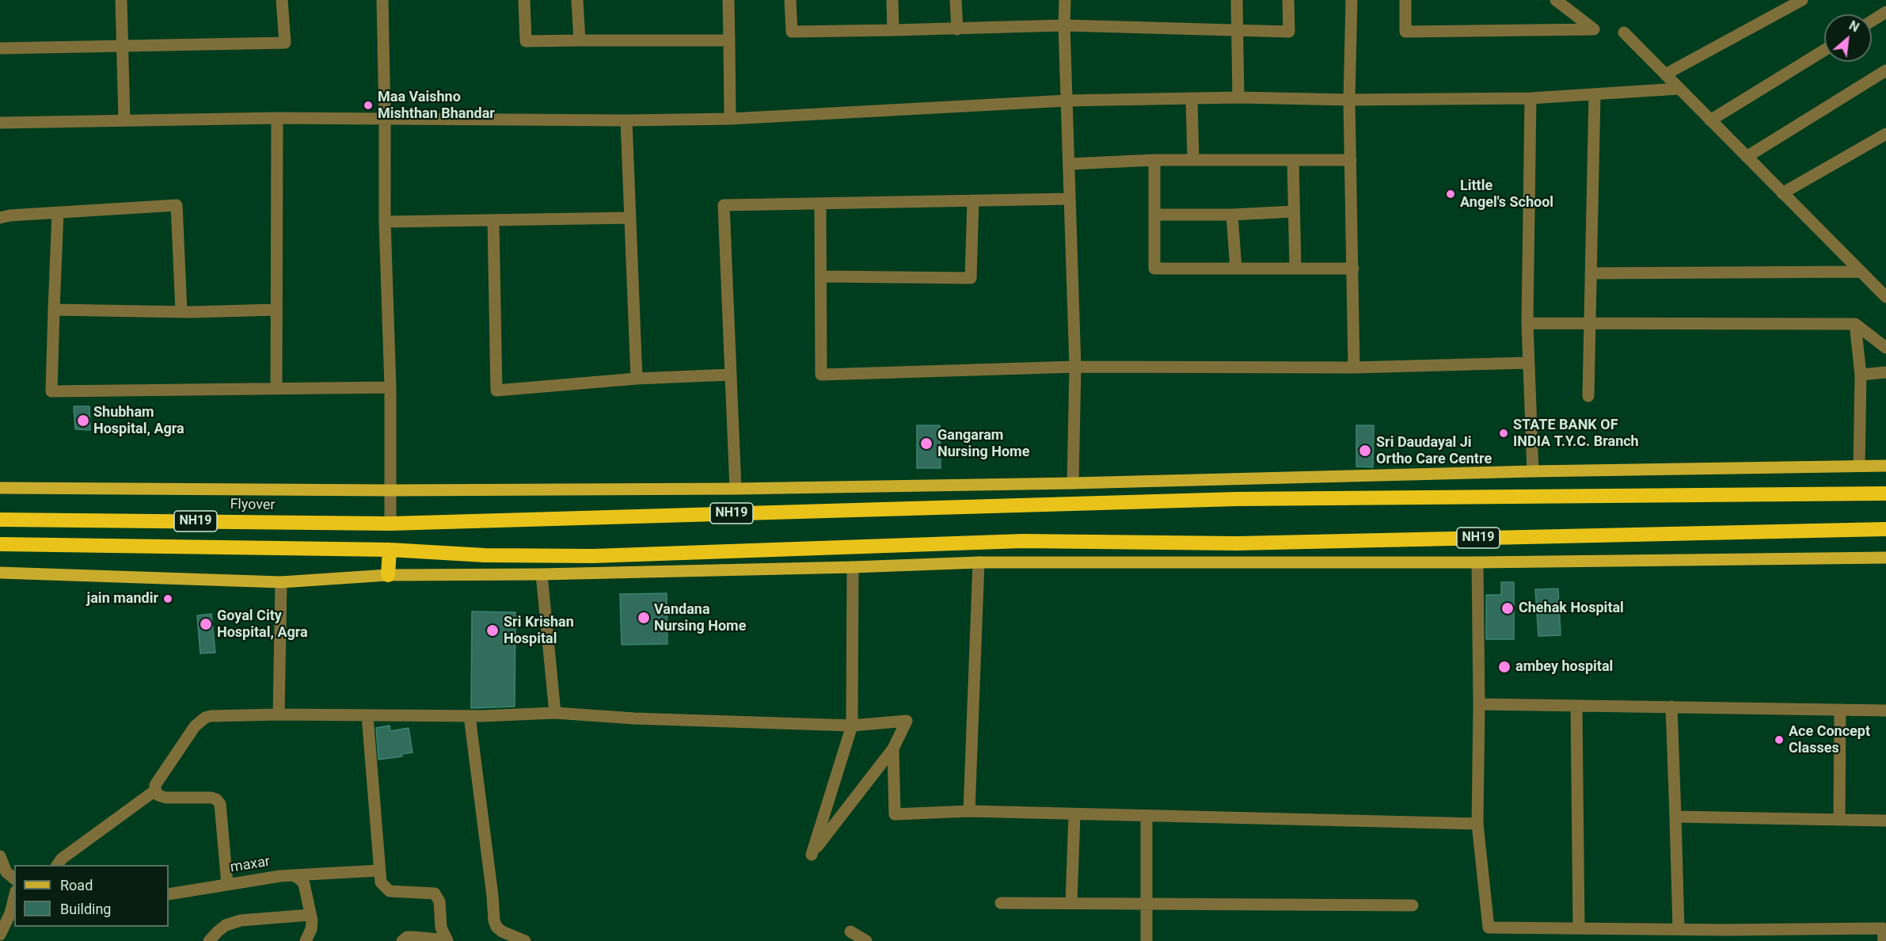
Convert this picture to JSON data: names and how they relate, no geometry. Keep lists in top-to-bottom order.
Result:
{
  "streets": {
    "highway": ["Flyover", "NH19"],
    "street": ["maxar"]
  },
  "crossings": [
    ["Flyover", "NH19"]
  ],
  "places": [
    "Maa Vaishno Mishthan Bhandar",
    "Little Angel's School",
    "Shubham Hospital, Agra",
    "STATE BANK OF INDIA T.Y.C. Branch",
    "Gangaram Nursing Home",
    "Sri Daudayal Ji Ortho Care Centre",
    "jain mandir",
    "Chehak Hospital",
    "Vandana Nursing Home",
    "Goyal City Hospital, Agra",
    "Sri Krishan Hospital",
    "ambey hospital",
    "Ace Concept Classes"
  ],
  "legend": ["Road", "Building"],
  "north": "top right"
}
